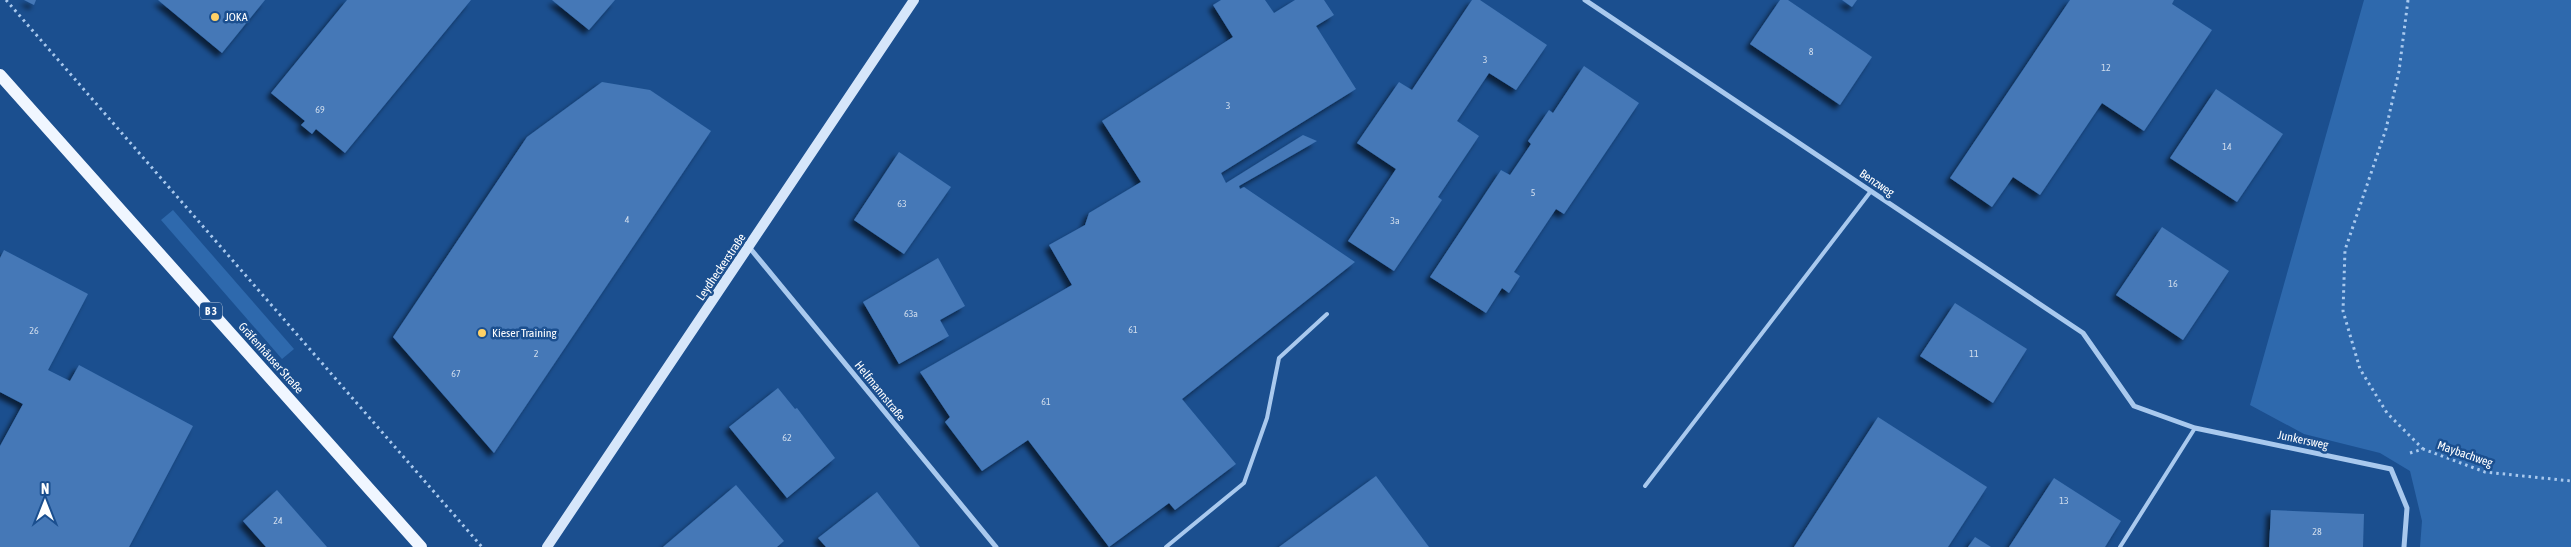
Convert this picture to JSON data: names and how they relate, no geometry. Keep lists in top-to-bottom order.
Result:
{
  "streets": {
    "main road": ["B 3", "Gräfenhäuser Straße"],
    "street": [
      "Benzweg",
      "Leydheckerstraße",
      "Helfmannstraße",
      "Junkersweg"
    ],
    "path": ["Maybachweg"]
  },
  "crossings": [
    ["Benzweg", "Junkersweg"],
    ["Leydheckerstraße", "Helfmannstraße"],
    ["Junkersweg", "Maybachweg"]
  ],
  "places": ["JOKA", "Kieser Training"],
  "house_numbers": [
    "8",
    "3",
    "12",
    "3",
    "69",
    "14",
    "5",
    "63",
    "4",
    "3a",
    "16",
    "63a",
    "61",
    "26",
    "2",
    "11",
    "67",
    "61",
    "62",
    "13",
    "24",
    "28"
  ],
  "north": "top"
}
